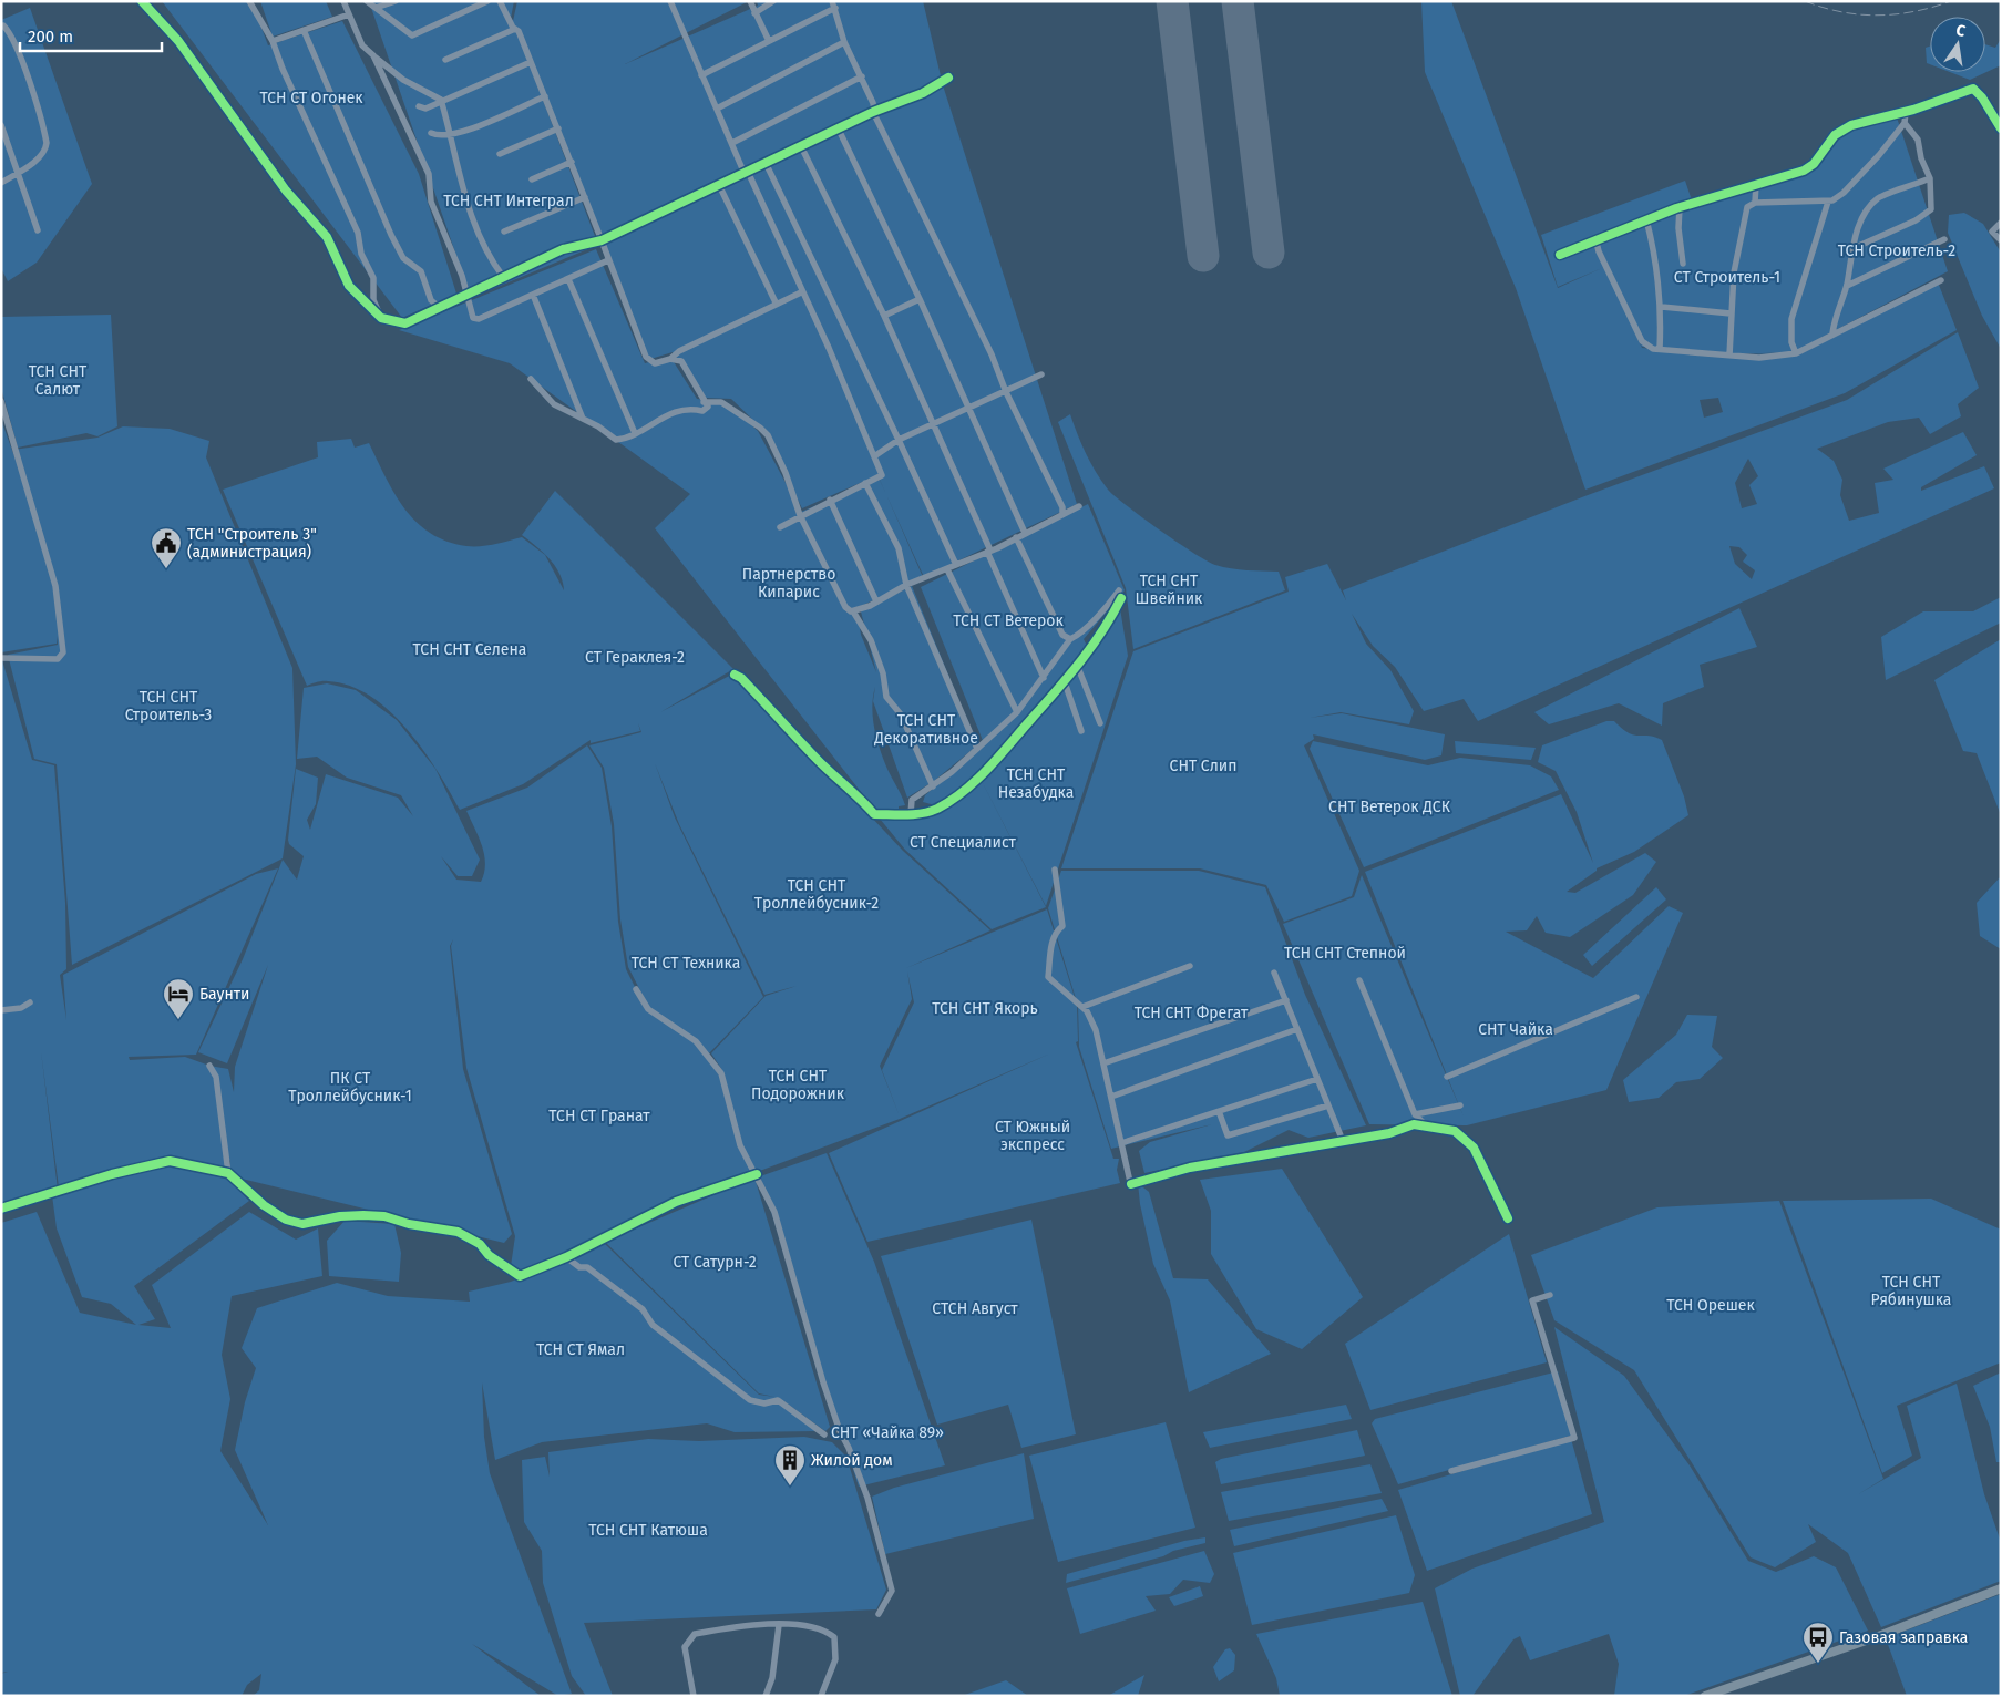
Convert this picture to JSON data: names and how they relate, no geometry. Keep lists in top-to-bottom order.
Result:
{
  "parks": [
    "ТСН СТ Огонек",
    "ТСН СНТ Интеграл",
    "ТСН Строитель-2",
    "СТ Строитель-1",
    "ТСН СНТ Салют",
    "Партнерство Кипарис",
    "ТСН СНТ Швейник",
    "ТСН СТ Ветерок",
    "ТСН СНТ Селена",
    "СТ Гераклея-2",
    "ТСН СНТ Строитель-3",
    "ТСН СНТ Декоративное",
    "СНТ Слип",
    "ТСН СНТ Незабудка",
    "СНТ Ветерок ДСК",
    "СТ Специалист",
    "ТСН СНТ Троллейбусник-2",
    "ТСН СНТ Степной",
    "ТСН СТ Техника",
    "ТСН СНТ Якорь",
    "ТСН СНТ Фрегат",
    "СНТ Чайка",
    "ТСН СНТ Подорожник",
    "ПК СТ Троллейбусник-1",
    "ТСН СТ Гранат",
    "СТ Южный экспресс",
    "СТ Сатурн-2",
    "ТСН СНТ Рябинушка",
    "ТСН Орешек",
    "СТСН Август",
    "ТСН СТ Ямал",
    "СНТ «Чайка 89»",
    "ТСН СНТ Катюша"
  ],
  "places": {
    "public building": ["ТСН \"Строитель 3\" (администрация)"],
    "hotel": ["Баунти"],
    "building": ["Жилой дом"],
    "bus stop": ["Газовая заправка"]
  },
  "scale_bar": "200 m",
  "north": "top"
}
